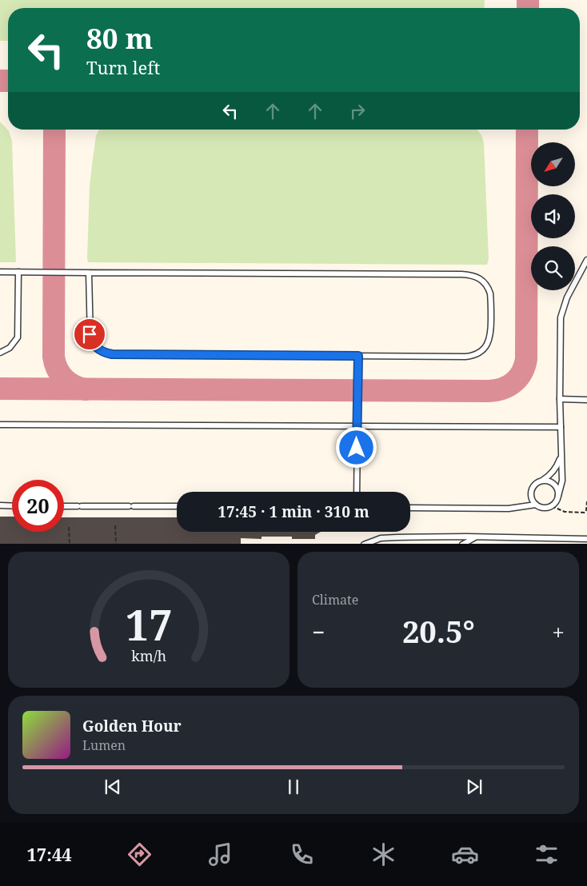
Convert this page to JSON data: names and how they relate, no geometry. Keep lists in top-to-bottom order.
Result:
{
  "north": "bottom left",
  "page": {
    "turn": ["80 m", "Turn left"],
    "limit": "20",
    "trip": "17:45 · 1 min · 310 m",
    "tile": "Climate",
    "heat": ["−", "20.5°", "+"],
    "song": ["Golden Hour", "Lumen"],
    "tabs": "17:44",
    "gauge": ["17", "km/h"]
  }
}
